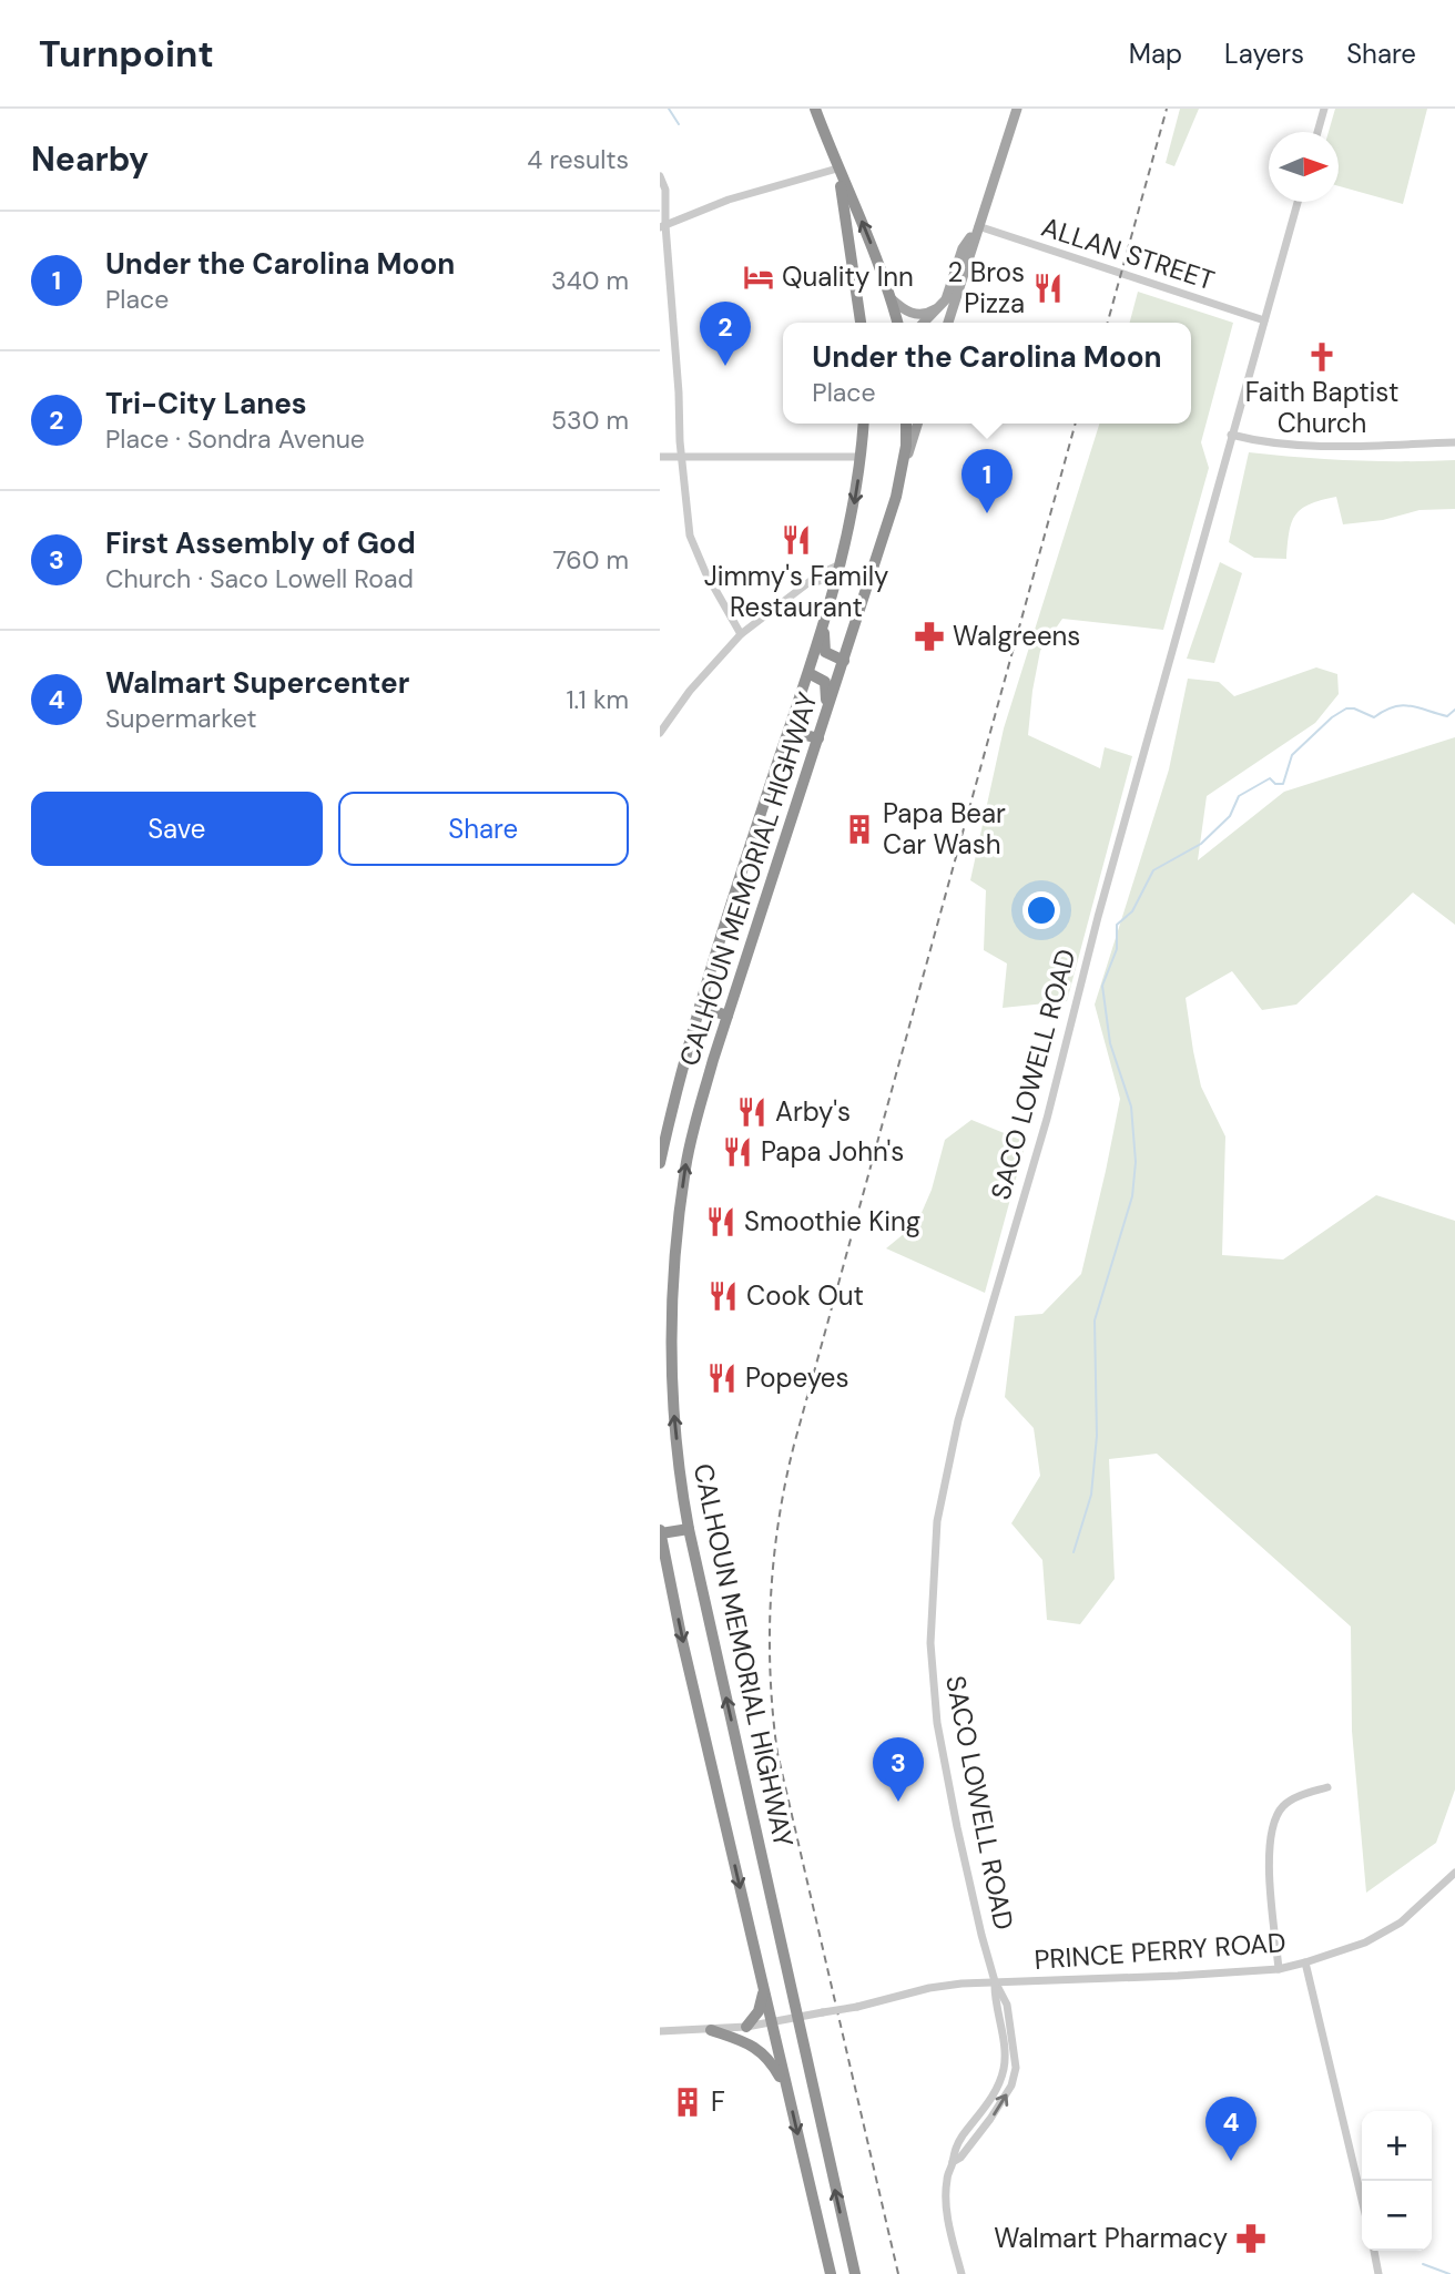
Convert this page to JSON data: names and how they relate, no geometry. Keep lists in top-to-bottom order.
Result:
{
  "streets": {
    "highway": ["CALHOUN MEMORIAL HIGHWAY"],
    "street": ["ALLAN STREET", "SACO LOWELL ROAD", "PRINCE PERRY ROAD"]
  },
  "crossings": [
    ["ALLAN STREET", "SACO LOWELL ROAD"],
    ["CALHOUN MEMORIAL HIGHWAY", "PRINCE PERRY ROAD"],
    ["SACO LOWELL ROAD", "PRINCE PERRY ROAD"]
  ],
  "places": {
    "hotel": ["Quality Inn"],
    "restaurant": [
      "2 Bros Pizza",
      "Jimmy's Family Restaurant",
      "Arby's",
      "Papa John's",
      "Smoothie King",
      "Cook Out",
      "Popeyes"
    ],
    "church": ["Faith Baptist Church"],
    "pharmacy": ["Walgreens", "Walmart Pharmacy"],
    "building": ["Papa Bear Car Wash", "F"]
  },
  "north": "right",
  "page": {
    "header": "Turnpoint",
    "nav": ["Map", "Layers", "Share"],
    "heading": ["Nearby", "4 results"],
    "list": [
      {
        "mark": "1",
        "name": "Under the Carolina Moon",
        "note": "Place",
        "value": "340 m"
      },
      {
        "mark": "2",
        "name": "Tri-City Lanes",
        "note": "Place · Sondra Avenue",
        "value": "530 m"
      },
      {
        "mark": "3",
        "name": "First Assembly of God",
        "note": "Church · Saco Lowell Road",
        "value": "760 m"
      },
      {
        "mark": "4",
        "name": "Walmart Supercenter",
        "note": "Supermarket",
        "value": "1.1 km"
      }
    ],
    "pins": [
      "2",
      "1",
      "3",
      "4"
    ],
    "popup": ["Under the Carolina Moon", "Place"],
    "buttons": ["Save", "Share"],
    "map_buttons": ["+", "−"]
  }
}
